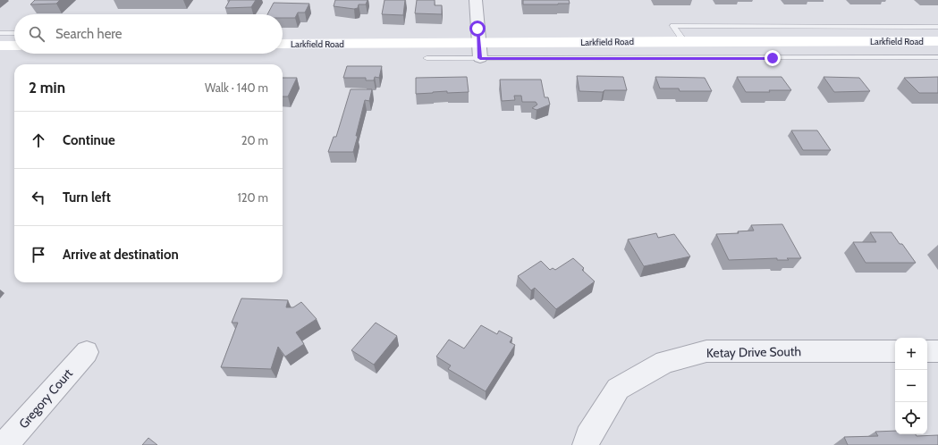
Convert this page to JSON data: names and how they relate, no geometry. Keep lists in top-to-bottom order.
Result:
{
  "streets": {
    "main road": ["Larkfield Road"],
    "street": ["Ketay Drive South", "Gregory Court"]
  },
  "page": {
    "search": "Search here",
    "heading": ["2 min", "Walk · 140 m"],
    "list": [
      ["Continue", "20 m"],
      ["Turn left", "120 m"],
      "Arrive at destination"
    ],
    "map_buttons": ["+", "−"]
  }
}
